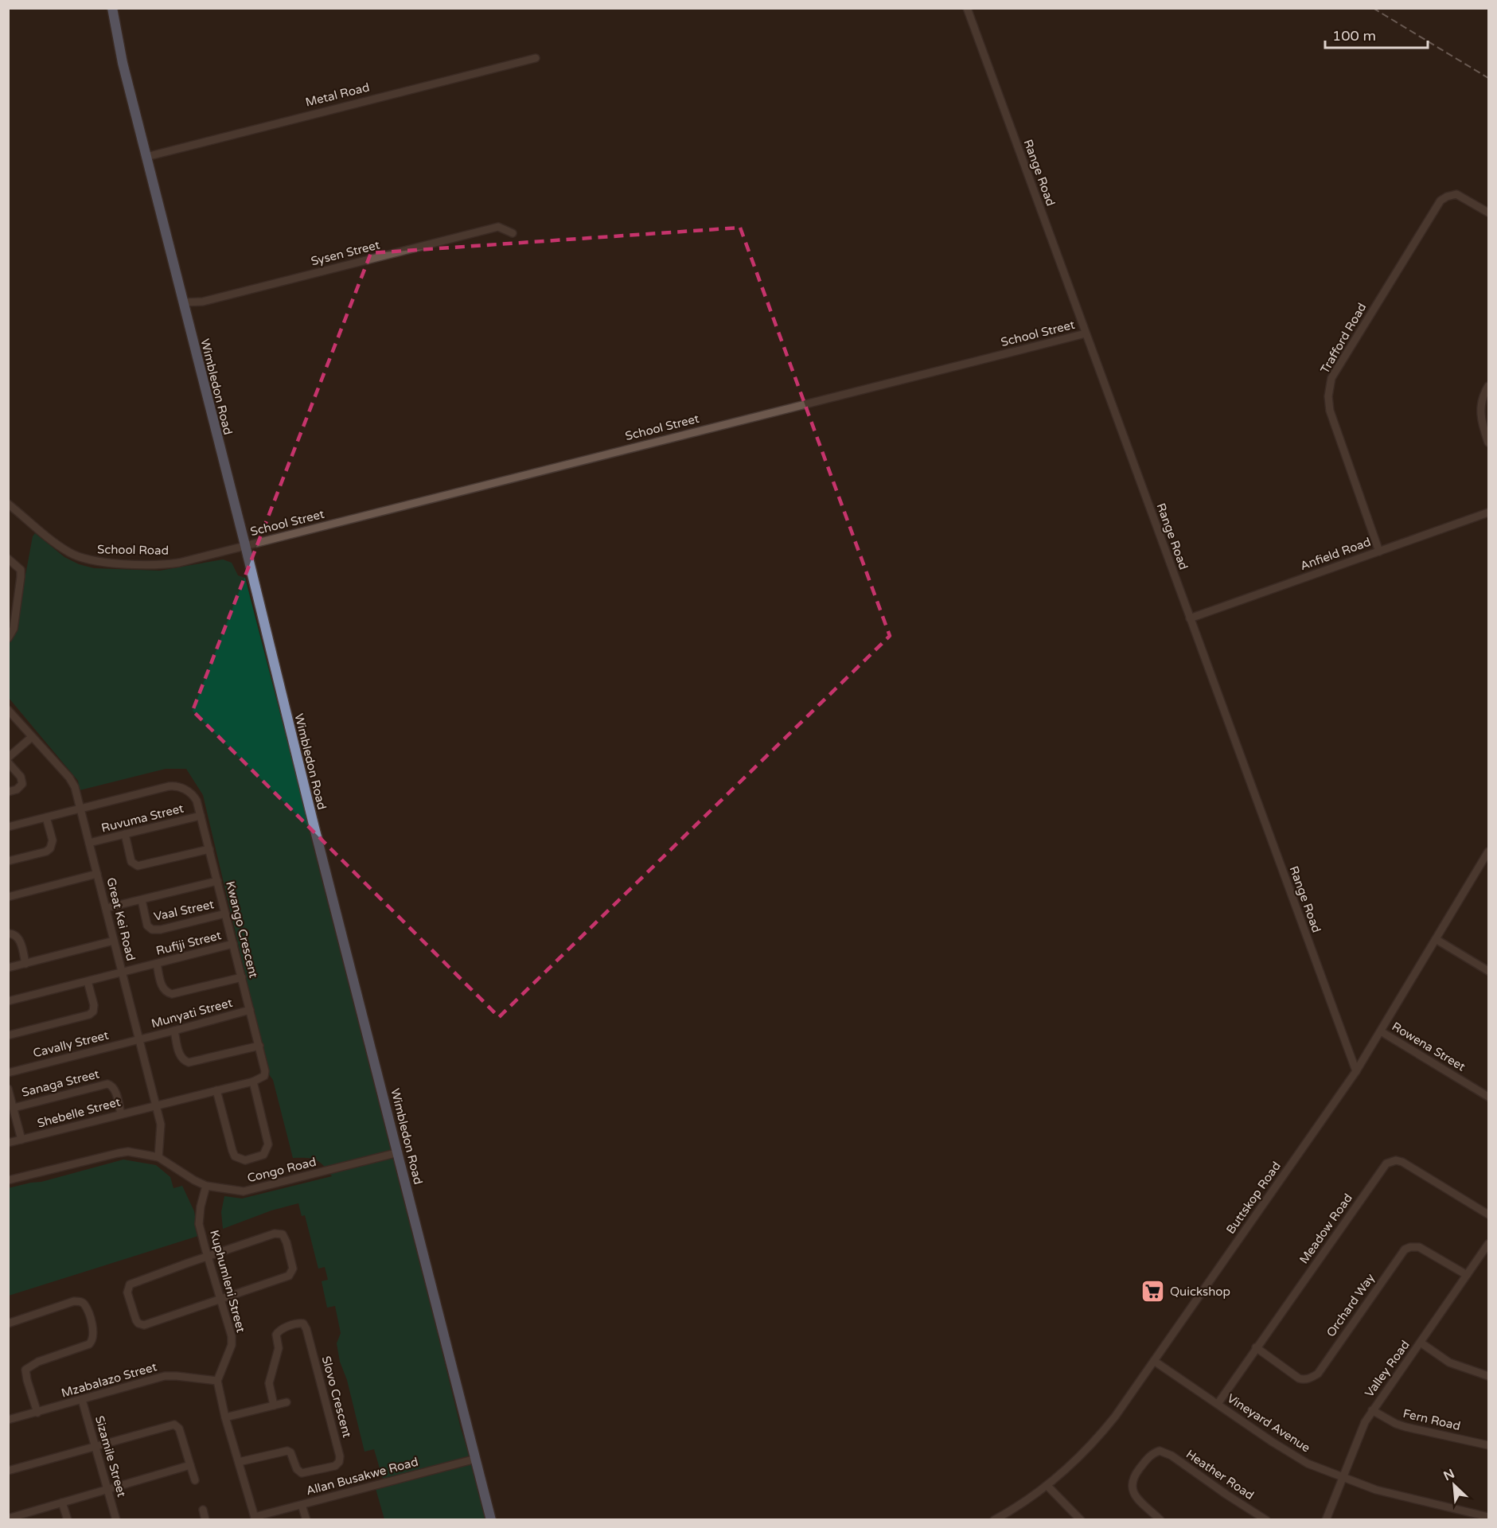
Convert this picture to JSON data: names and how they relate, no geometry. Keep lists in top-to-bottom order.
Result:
{
  "streets": {
    "main road": ["Wimbledon Road"],
    "street": [
      "Metal Road",
      "Range Road",
      "Sysen Street",
      "School Street",
      "Trafford Road",
      "School Road",
      "Anfield Road",
      "Ruvuma Street",
      "Vaal Street",
      "Great Kei Road",
      "Kwango Crescent",
      "Rufiji Street",
      "Munyati Street",
      "Cavally Street",
      "Rowena Street",
      "Sanaga Street",
      "Shebelle Street",
      "Congo Road",
      "Buttskop Road",
      "Meadow Road",
      "Kuphumleni Street",
      "Orchard Way",
      "Valley Road",
      "Mzabalazo Street",
      "Slovo Crescent",
      "Fern Road",
      "Vineyard Avenue",
      "Sizamile Street",
      "Heather Road",
      "Allan Busakwe Road"
    ]
  },
  "crossings": [
    ["Metal Road", "Wimbledon Road"],
    ["Range Road", "School Street"],
    ["Range Road", "Anfield Road"],
    ["Range Road", "Buttskop Road"],
    ["Sysen Street", "Wimbledon Road"],
    ["School Street", "Wimbledon Road"],
    ["School Street", "School Road"],
    ["Trafford Road", "Anfield Road"],
    ["Wimbledon Road", "School Road"],
    ["Wimbledon Road", "Congo Road"],
    ["Wimbledon Road", "Allan Busakwe Road"],
    ["Ruvuma Street", "Great Kei Road"],
    ["Ruvuma Street", "Kwango Crescent"],
    ["Vaal Street", "Kwango Crescent"],
    ["Great Kei Road", "Kwango Crescent"],
    ["Great Kei Road", "Rufiji Street"],
    ["Great Kei Road", "Munyati Street"],
    ["Great Kei Road", "Cavally Street"],
    ["Great Kei Road", "Shebelle Street"],
    ["Great Kei Road", "Congo Road"],
    ["Kwango Crescent", "Rufiji Street"],
    ["Kwango Crescent", "Munyati Street"],
    ["Munyati Street", "Cavally Street"],
    ["Rowena Street", "Buttskop Road"],
    ["Sanaga Street", "Shebelle Street"],
    ["Congo Road", "Kuphumleni Street"],
    ["Buttskop Road", "Vineyard Avenue"],
    ["Meadow Road", "Orchard Way"],
    ["Meadow Road", "Vineyard Avenue"],
    ["Kuphumleni Street", "Mzabalazo Street"],
    ["Orchard Way", "Valley Road"],
    ["Valley Road", "Fern Road"],
    ["Valley Road", "Vineyard Avenue"],
    ["Mzabalazo Street", "Sizamile Street"]
  ],
  "places": {
    "supermarket": ["Quickshop"]
  },
  "scale_bar": "100 m",
  "north": "top left"
}
